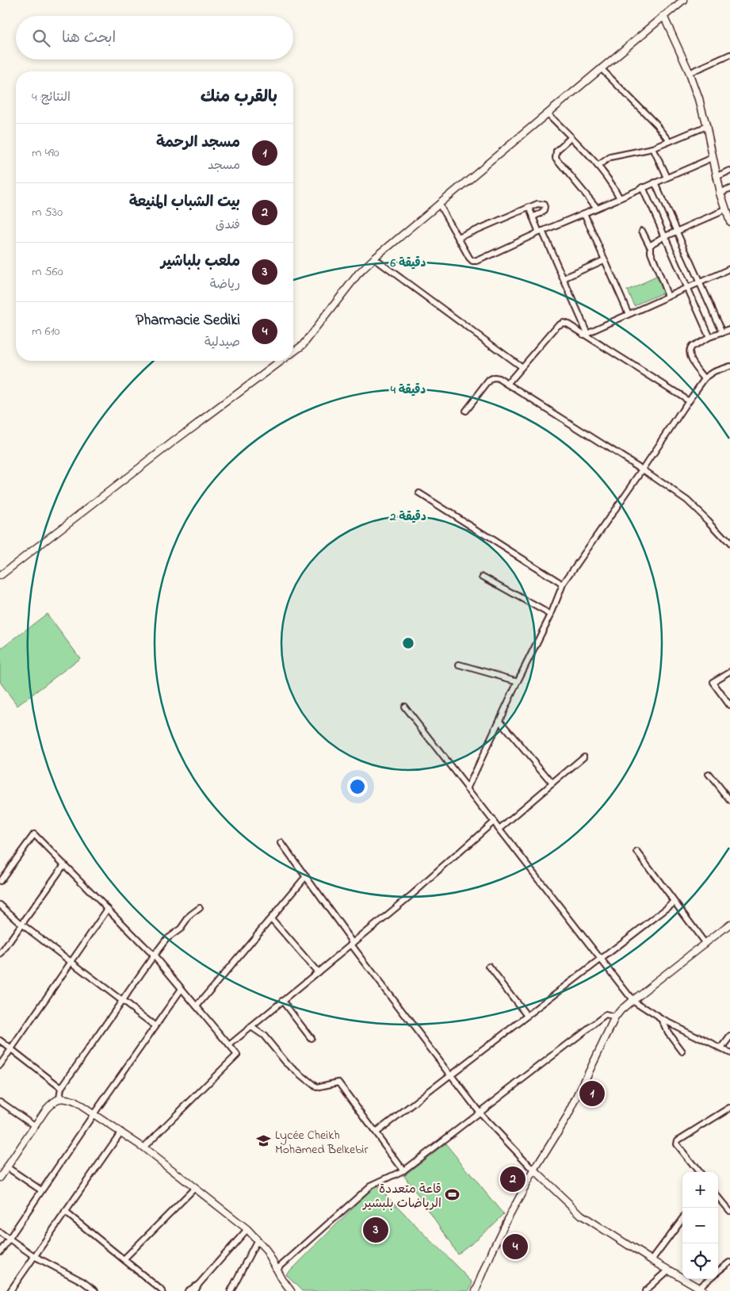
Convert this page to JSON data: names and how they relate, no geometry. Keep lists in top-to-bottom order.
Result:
{
  "places": {
    "school or university": ["Lycée Cheikh Mohamed Belkebir"],
    "sports": ["قاعة متعددة الرياضات بلبشير"]
  },
  "page": {
    "search": "ابحث هنا",
    "heading": ["بالقرب منك", "النتائج: 4"],
    "list": [
      {
        "mark": "1",
        "name": "مسجد الرحمة",
        "note": "مسجد",
        "value": "490 m"
      },
      {
        "mark": "2",
        "name": "بيت الشباب المنيعة",
        "note": "فندق",
        "value": "530 m"
      },
      {
        "mark": "3",
        "name": "ملعب بلباشير",
        "note": "رياضة",
        "value": "560 m"
      },
      {
        "mark": "4",
        "name": "Pharmacie Sediki",
        "note": "صيدلية",
        "value": "610 m"
      }
    ],
    "pins": [
      "1",
      "2",
      "3",
      "4"
    ],
    "map_buttons": ["+", "−"]
  },
  "rings": ["6 دقيقة", "4 دقيقة", "2 دقيقة"]
}
